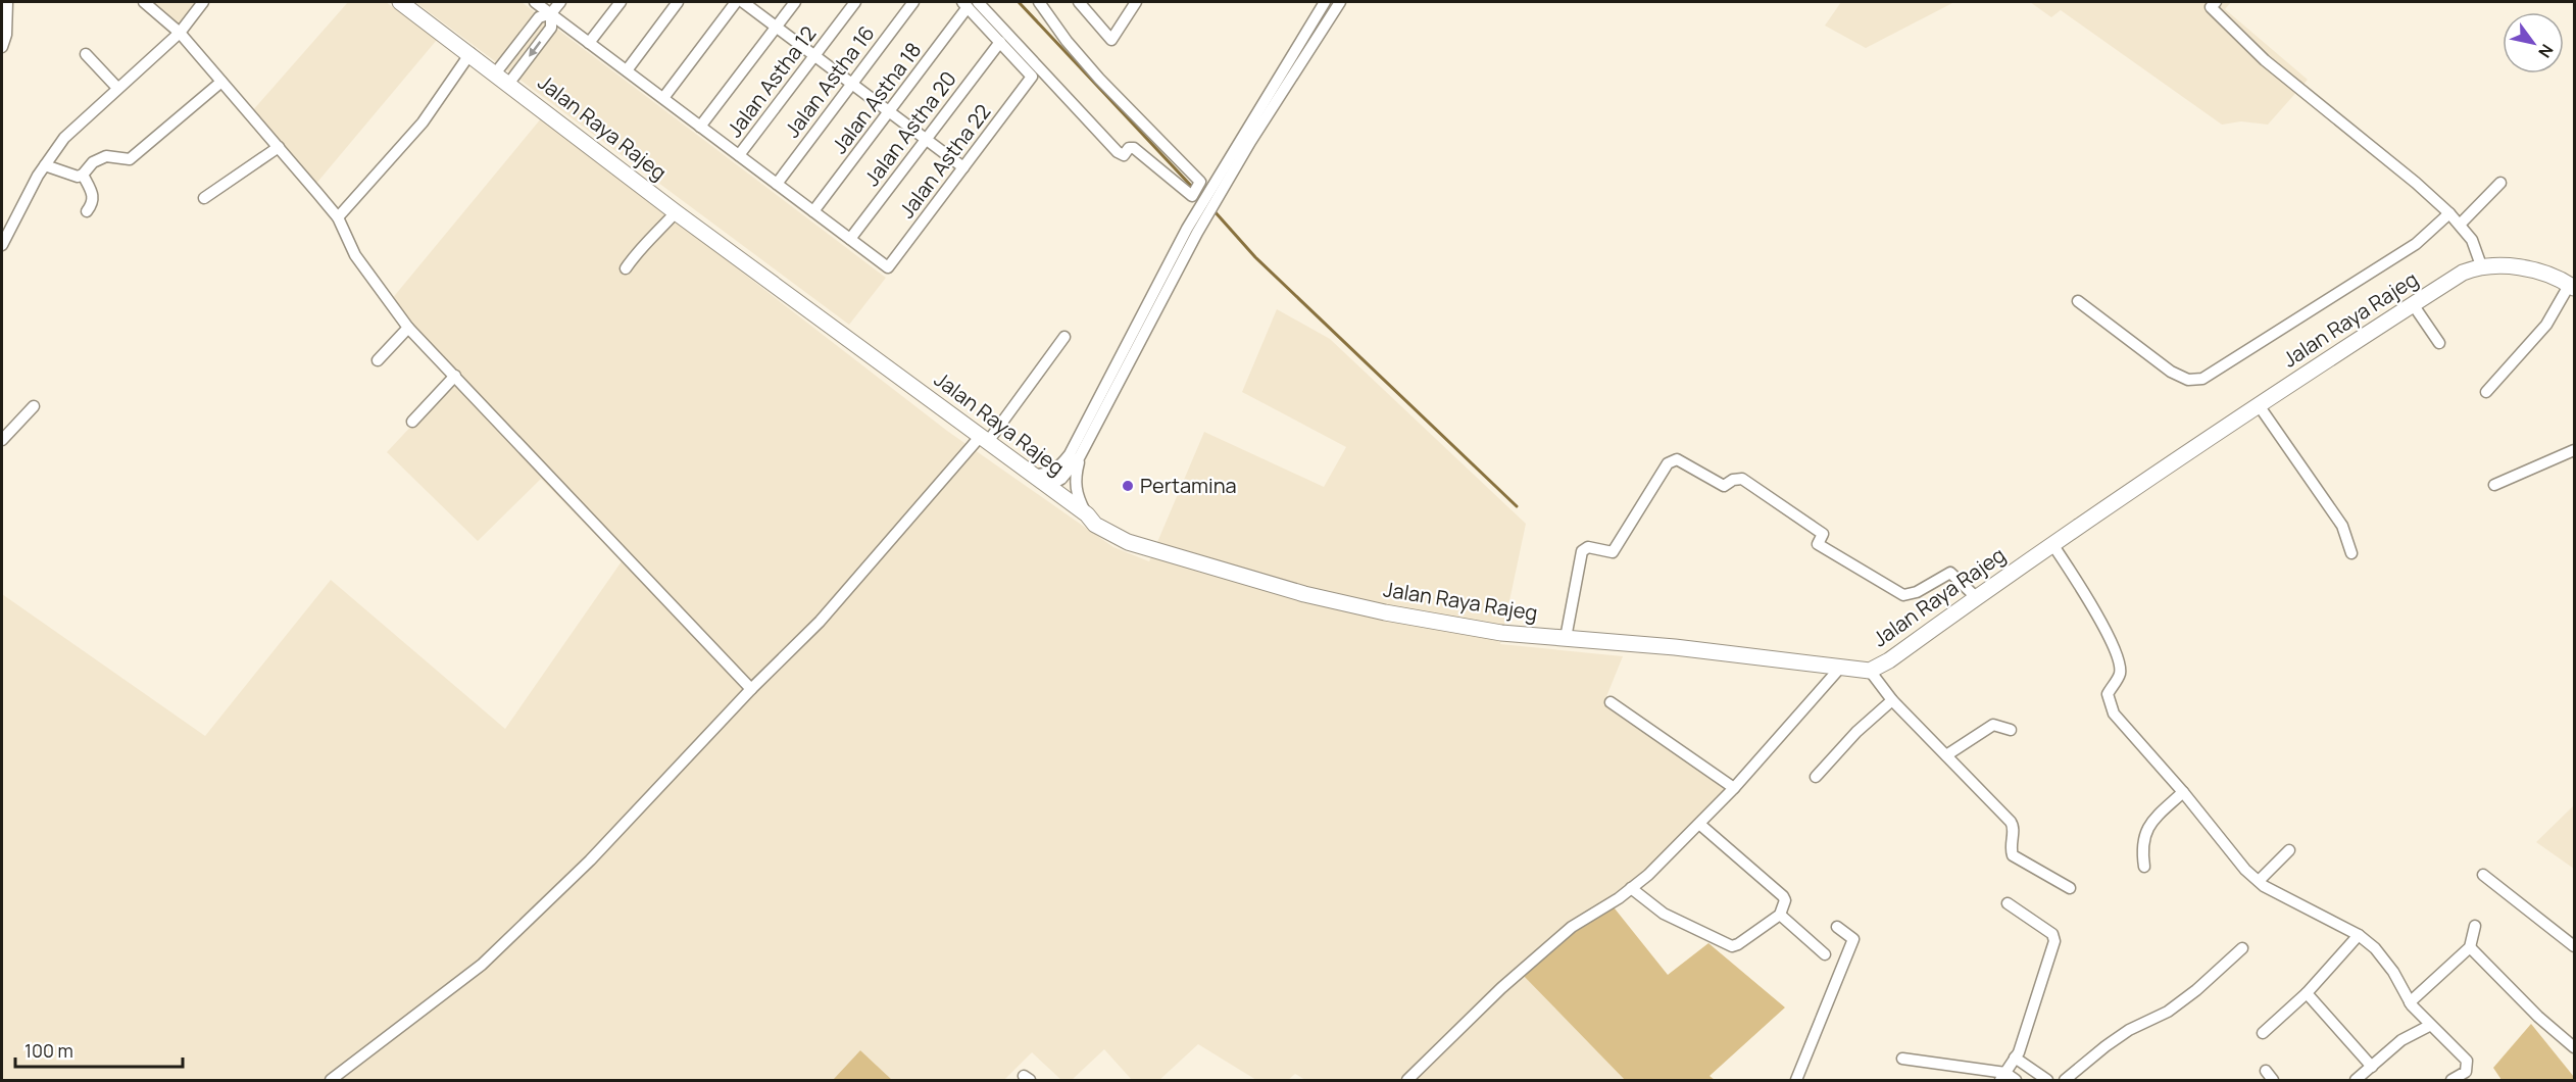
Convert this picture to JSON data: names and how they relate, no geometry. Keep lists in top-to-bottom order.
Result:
{
  "streets": {
    "main road": ["Jalan Raya Rajeg"],
    "street": [
      "Jalan Astha 12",
      "Jalan Astha 16",
      "Jalan Astha 18",
      "Jalan Astha 20",
      "Jalan Astha 22"
    ]
  },
  "crossings": [
    ["Jalan Astha 20", "Jalan Astha 22"]
  ],
  "places": ["Pertamina"],
  "scale_bar": "100 m",
  "north": "bottom right"
}
